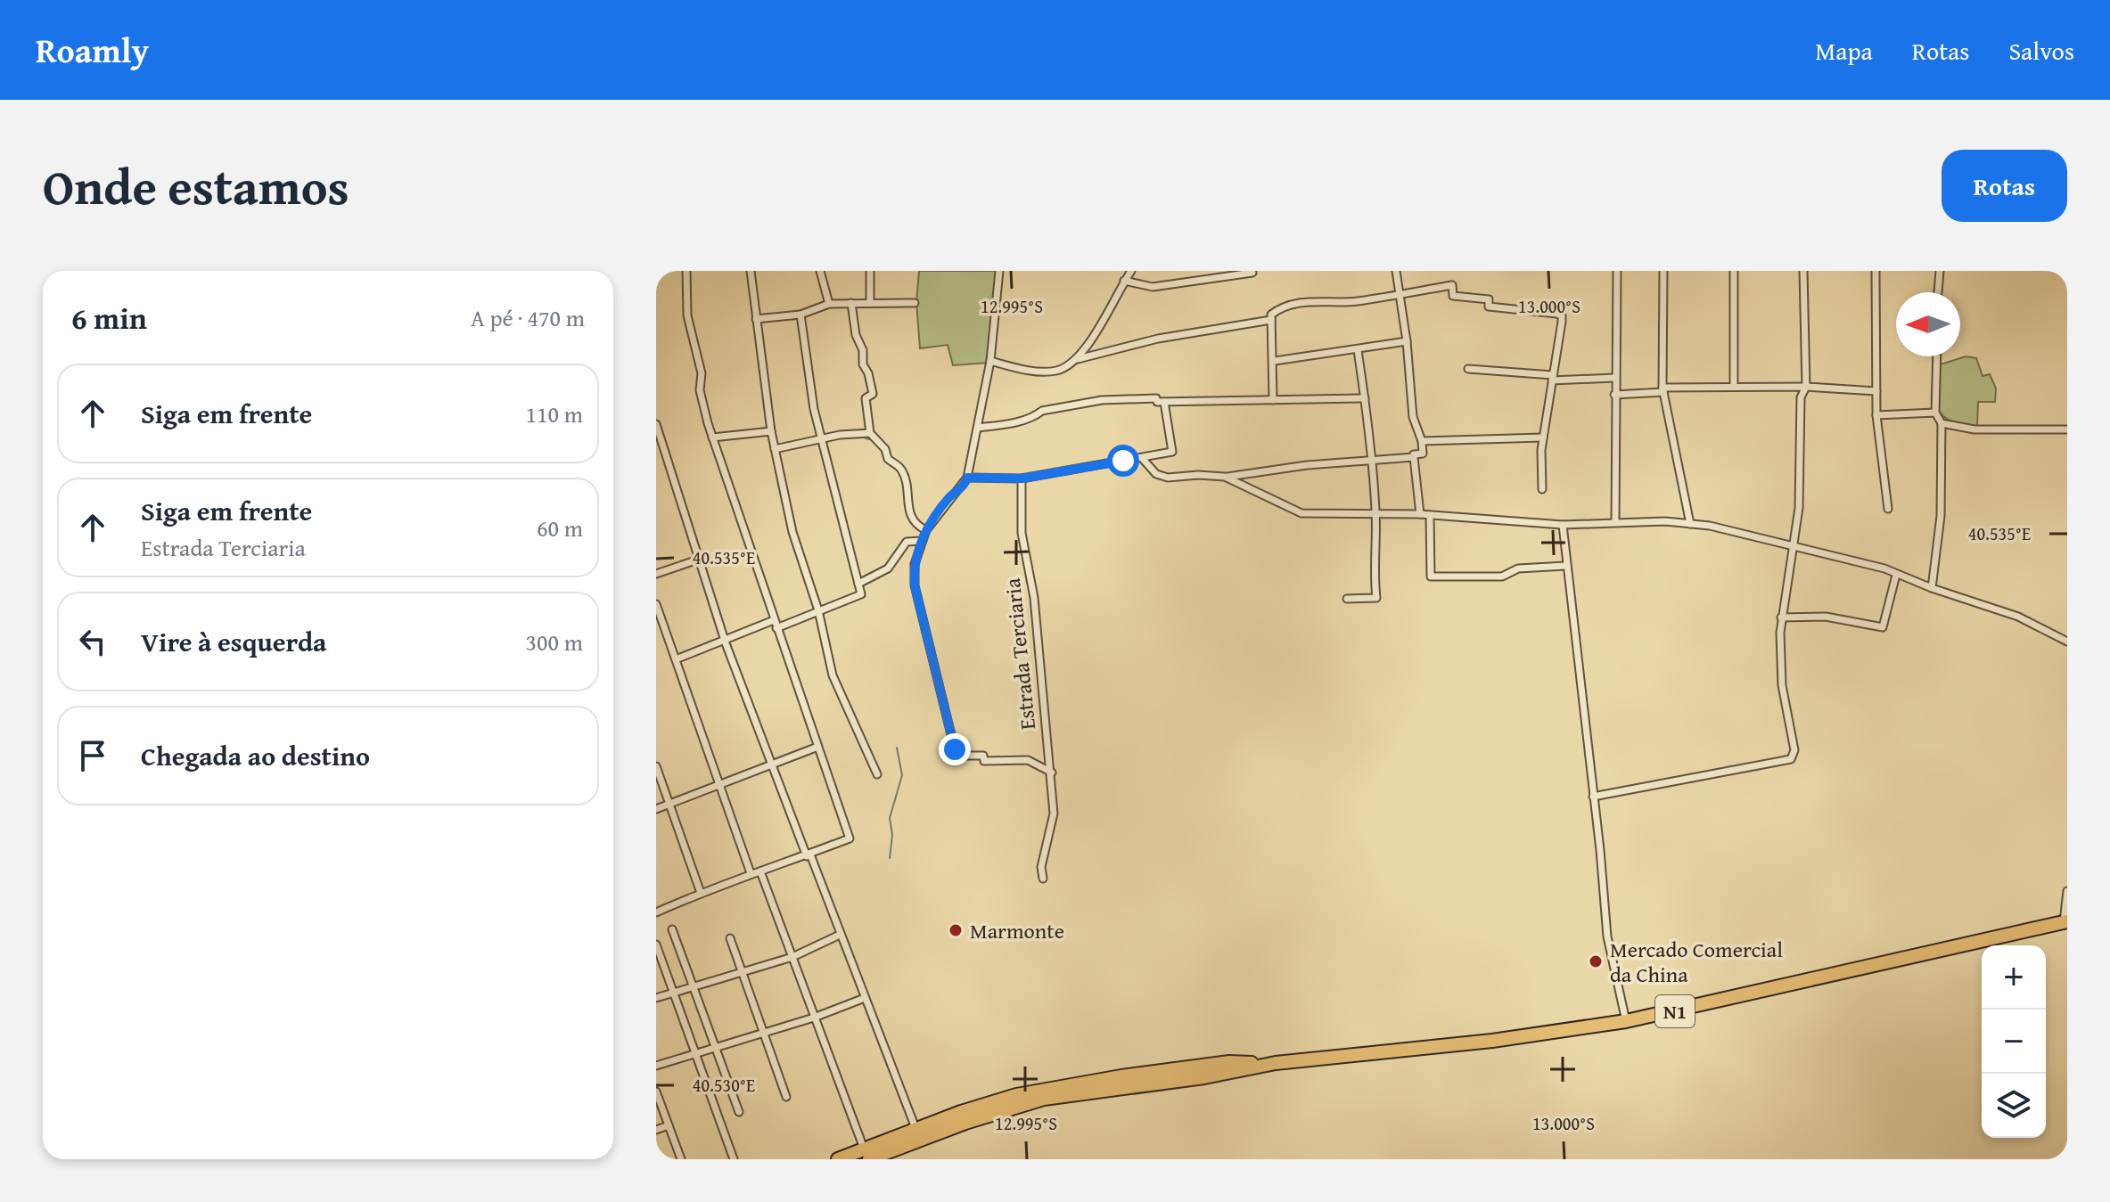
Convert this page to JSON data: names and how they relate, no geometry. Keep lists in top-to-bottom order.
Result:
{
  "streets": {
    "highway": ["N1"],
    "street": ["Estrada Terciaria"]
  },
  "places": ["Marmonte", "Mercado Comercial da China"],
  "north": "left",
  "page": {
    "header": "Roamly",
    "nav": ["Mapa", "Rotas", "Salvos"],
    "title": "Onde estamos",
    "buttons": "Rotas",
    "heading": ["6 min", "A pé · 470 m"],
    "list": [
      ["Siga em frente", "110 m"],
      ["Siga em frente", "Estrada Terciaria", "60 m"],
      ["Vire à esquerda", "300 m"],
      "Chegada ao destino"
    ],
    "map_buttons": ["+", "−"]
  },
  "coordinates": [
    "12.995°S",
    "13.000°S",
    "40.535°E",
    "40.530°E"
  ]
}
